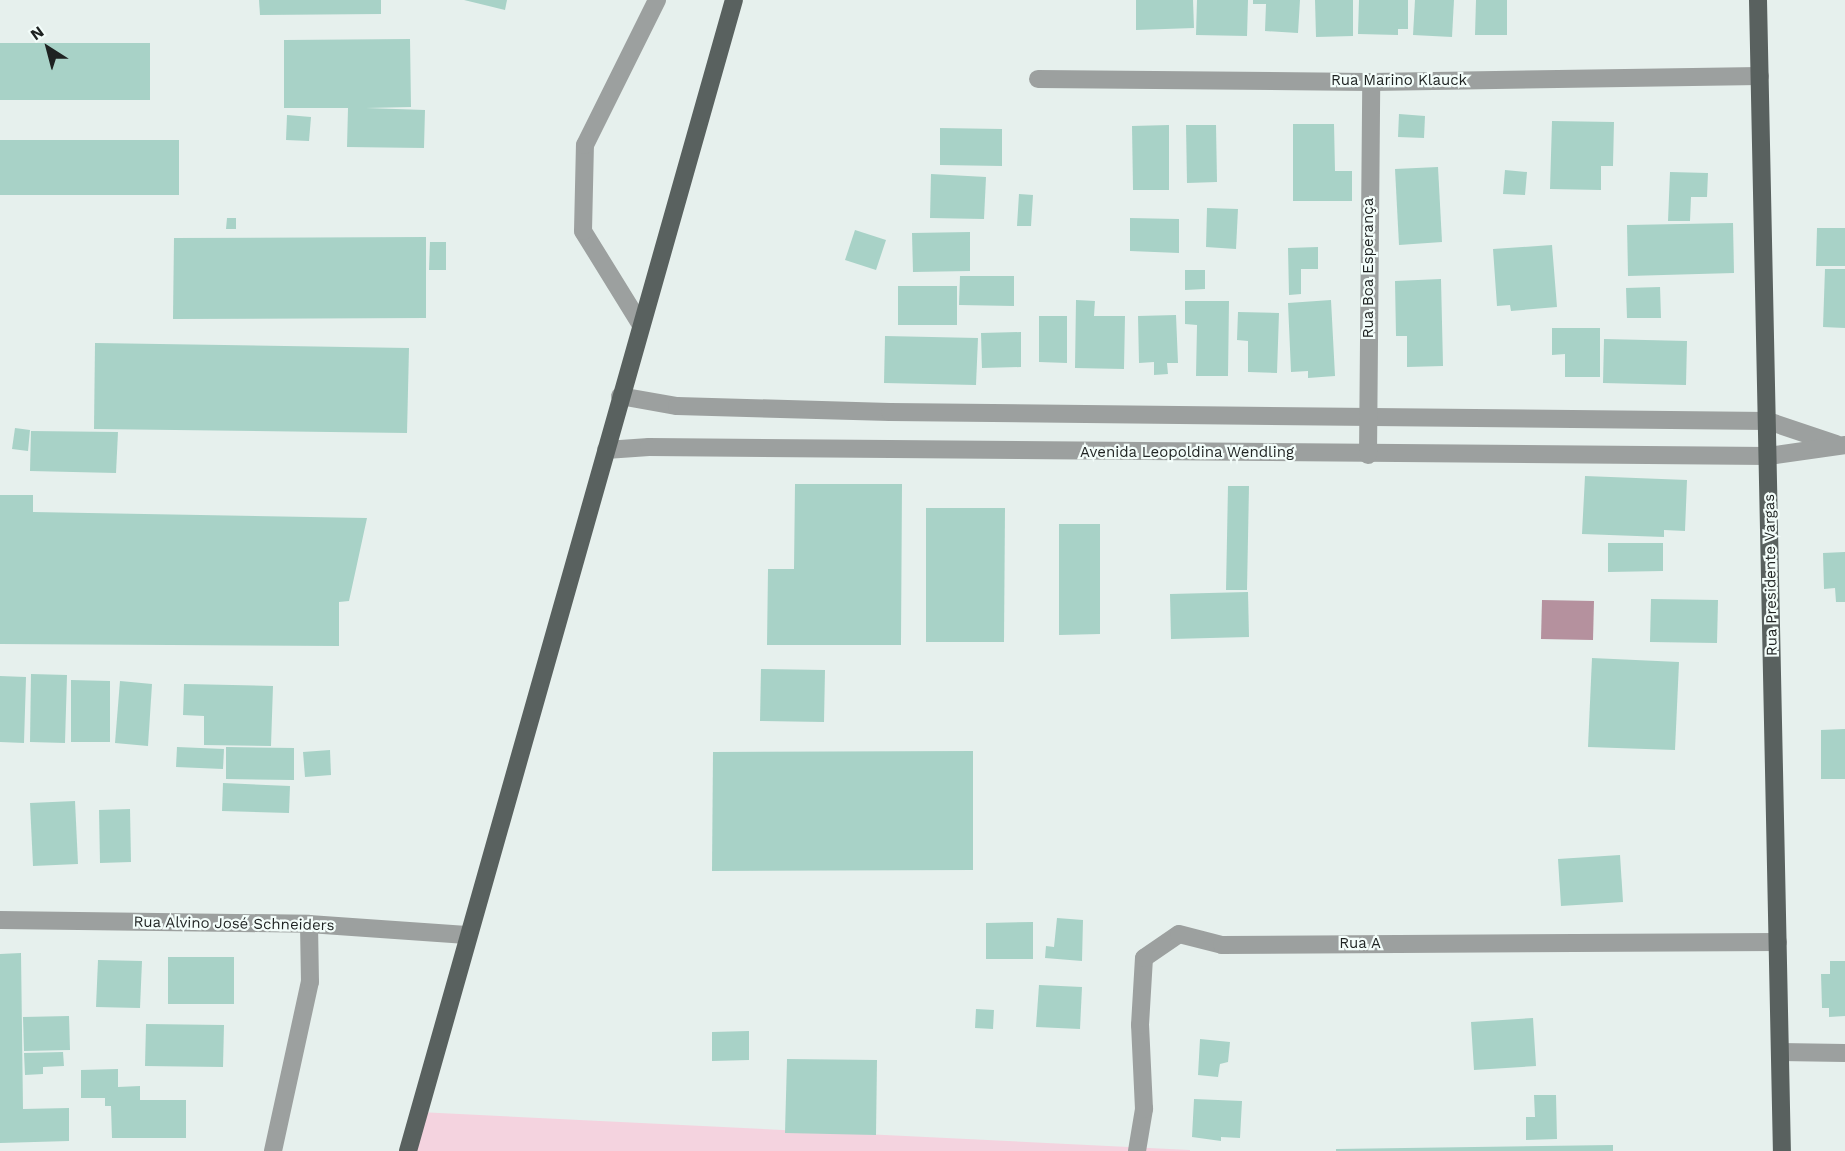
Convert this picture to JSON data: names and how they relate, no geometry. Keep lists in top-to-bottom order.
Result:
{
  "streets": {
    "main road": ["Rua Presidente Vargas"],
    "street": [
      "Rua Marino Klauck",
      "Rua Boa Esperança",
      "Avenida Leopoldina Wendling",
      "Rua Alvino José Schneiders",
      "Rua A"
    ]
  },
  "crossings": [
    ["Rua Marino Klauck", "Rua Boa Esperança"],
    ["Rua Marino Klauck", "Rua Presidente Vargas"],
    ["Rua Boa Esperança", "Avenida Leopoldina Wendling"],
    ["Avenida Leopoldina Wendling", "Rua Presidente Vargas"],
    ["Rua Presidente Vargas", "Rua A"]
  ],
  "north": "top left"
}
